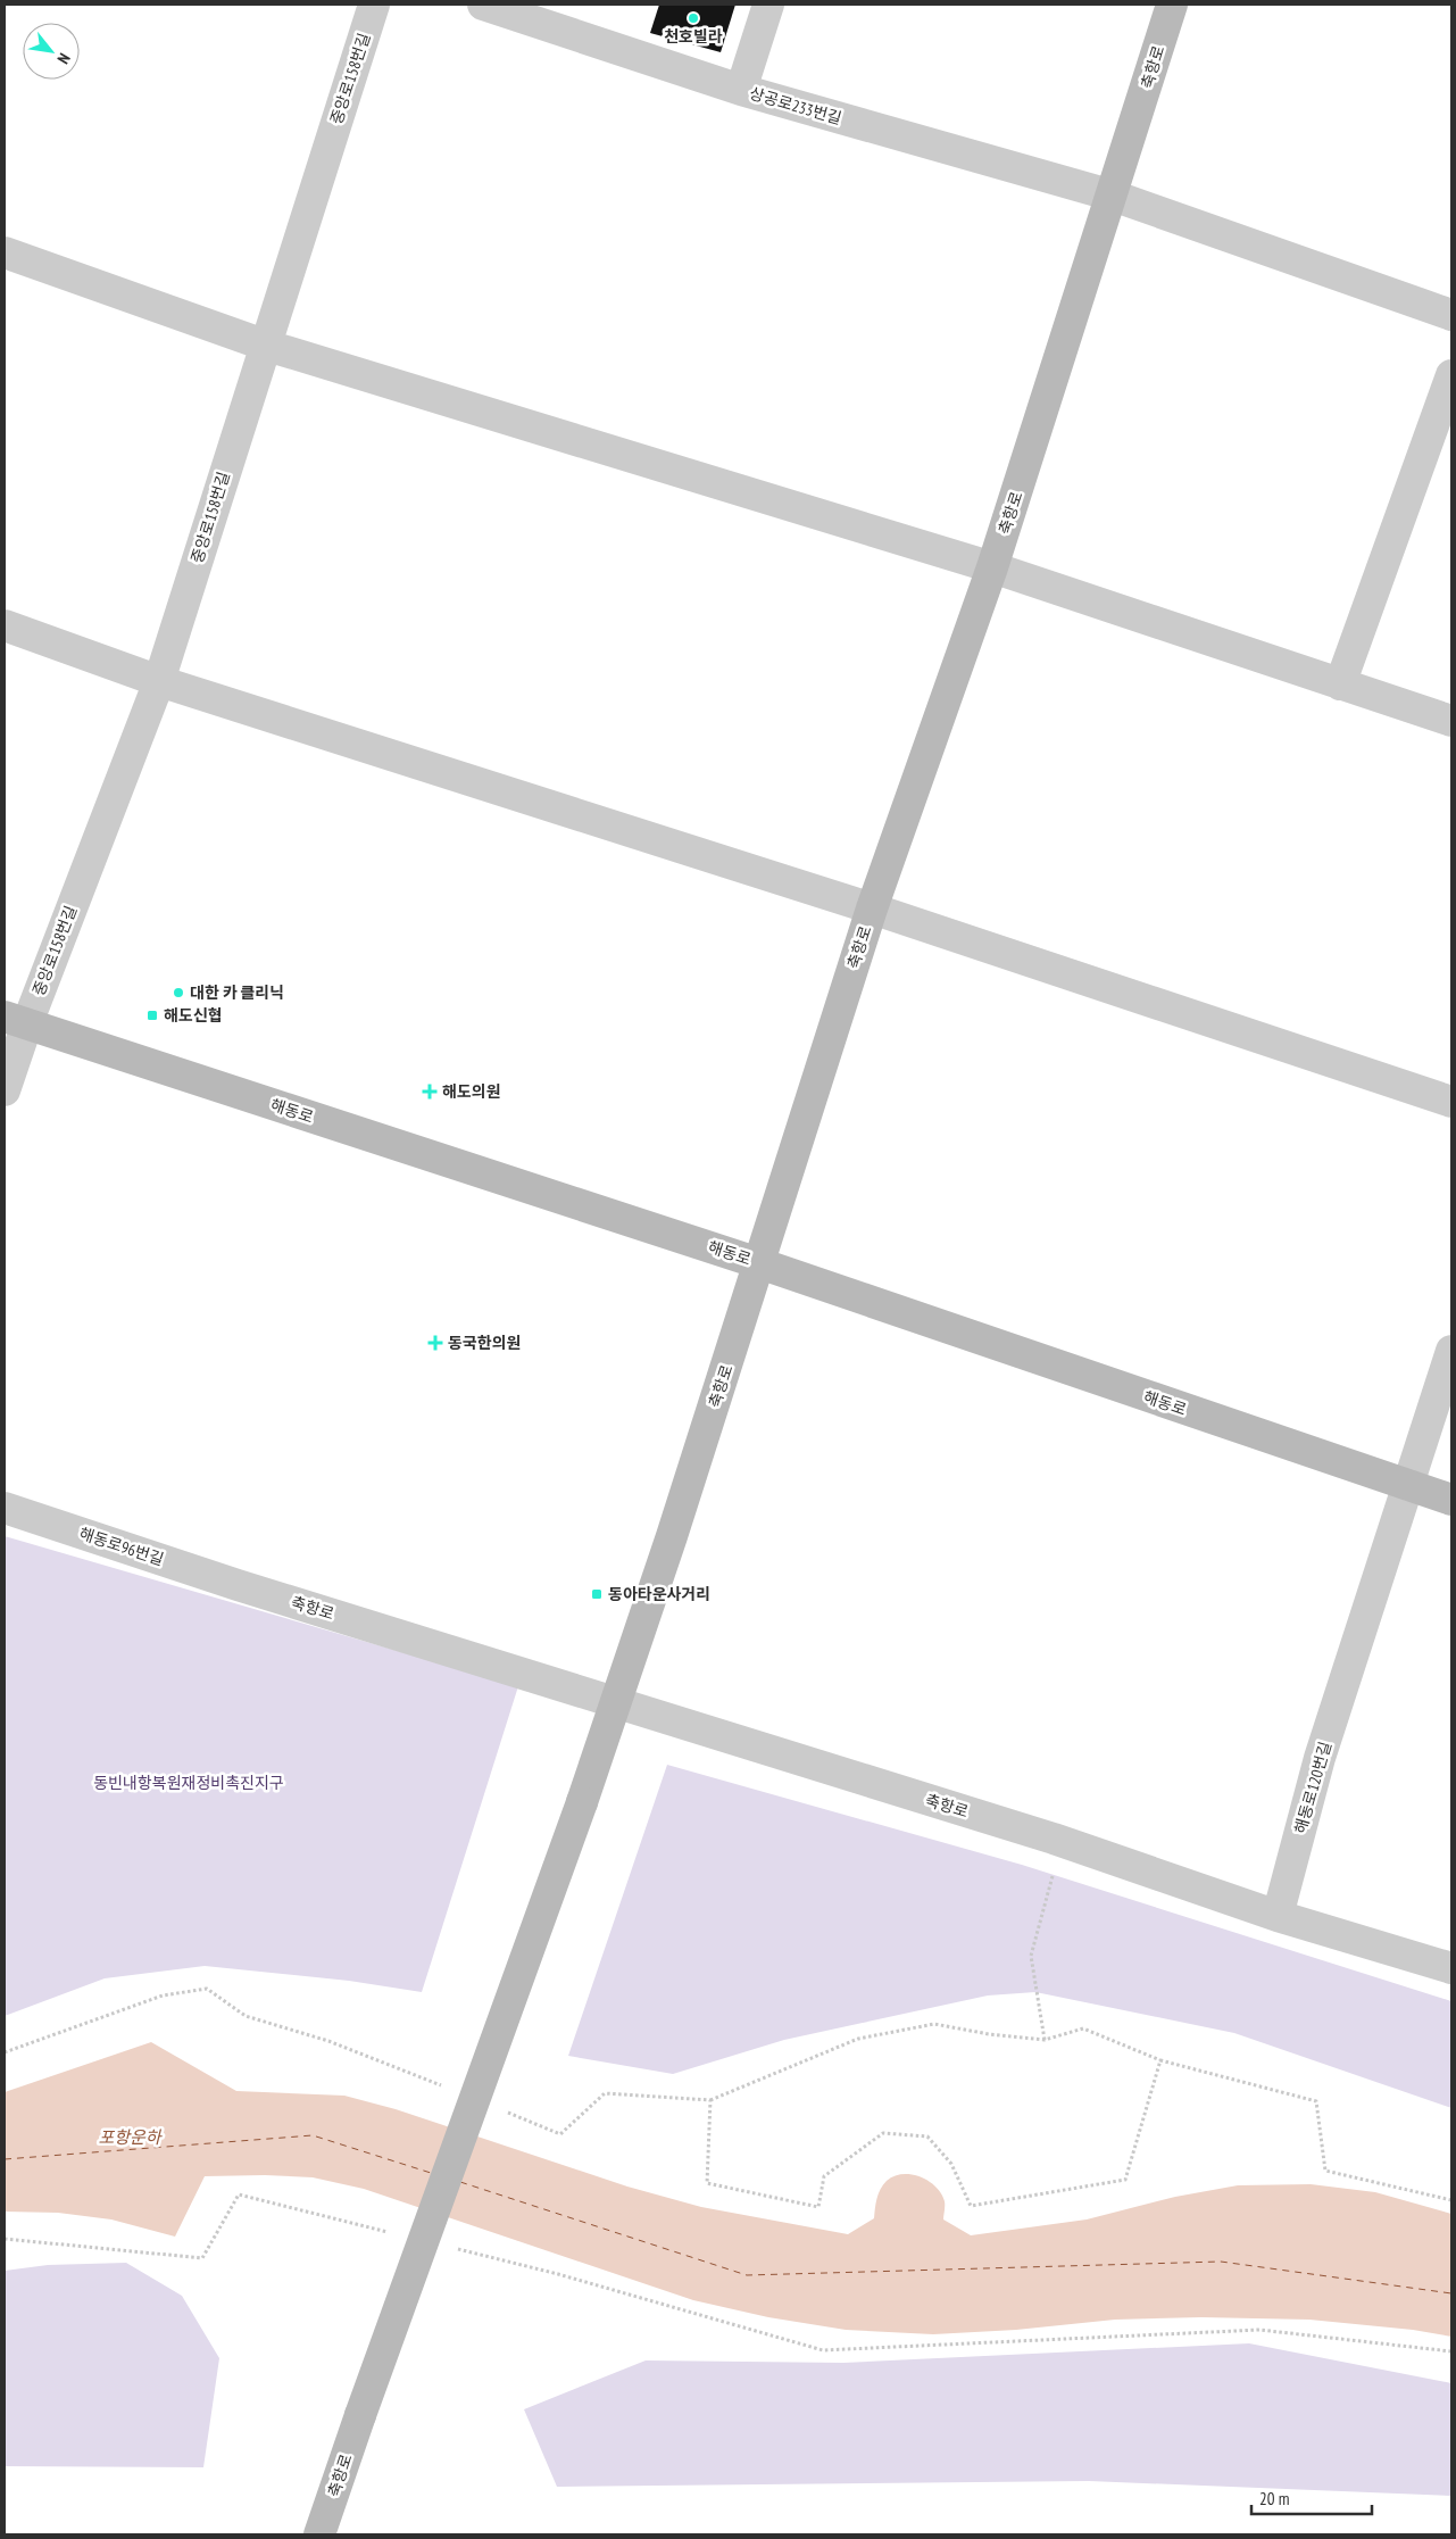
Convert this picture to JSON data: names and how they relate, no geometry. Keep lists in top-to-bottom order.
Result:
{
  "streets": {
    "main road": ["축항로", "해동로"],
    "street": [
      "중앙로158번길",
      "상공로233번길",
      "해동로96번길",
      "해동로120번길"
    ]
  },
  "crossings": [
    ["축항로", "상공로233번길"],
    ["축항로", "해동로"],
    ["축항로", "해동로96번길"],
    ["축항로", "해동로120번길"],
    ["중앙로158번길", "해동로"],
    ["해동로", "해동로120번길"]
  ],
  "water": ["포항운하"],
  "parks": ["동빈내항복원재정비촉진지구"],
  "places": {
    "other": ["천호빌라", "대한 카 클리닉"],
    "transit": ["해도신협", "동아타운사거리"],
    "health": ["해도의원", "동국한의원"]
  },
  "scale_bar": "20 m",
  "north": "bottom right"
}
